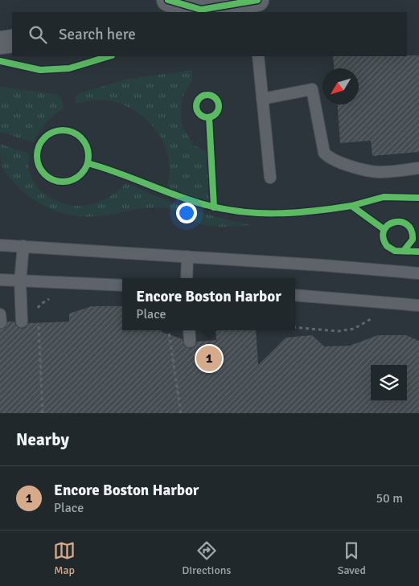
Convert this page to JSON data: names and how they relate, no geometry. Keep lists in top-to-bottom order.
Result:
{
  "north": "bottom left",
  "page": {
    "search": "Search here",
    "popup": ["Encore Boston Harbor", "Place"],
    "pins": "1",
    "heading": "Nearby",
    "list": [
      {
        "mark": "1",
        "name": "Encore Boston Harbor",
        "note": "Place",
        "value": "50 m"
      }
    ],
    "nav": ["Map", "Directions", "Saved"]
  }
}
